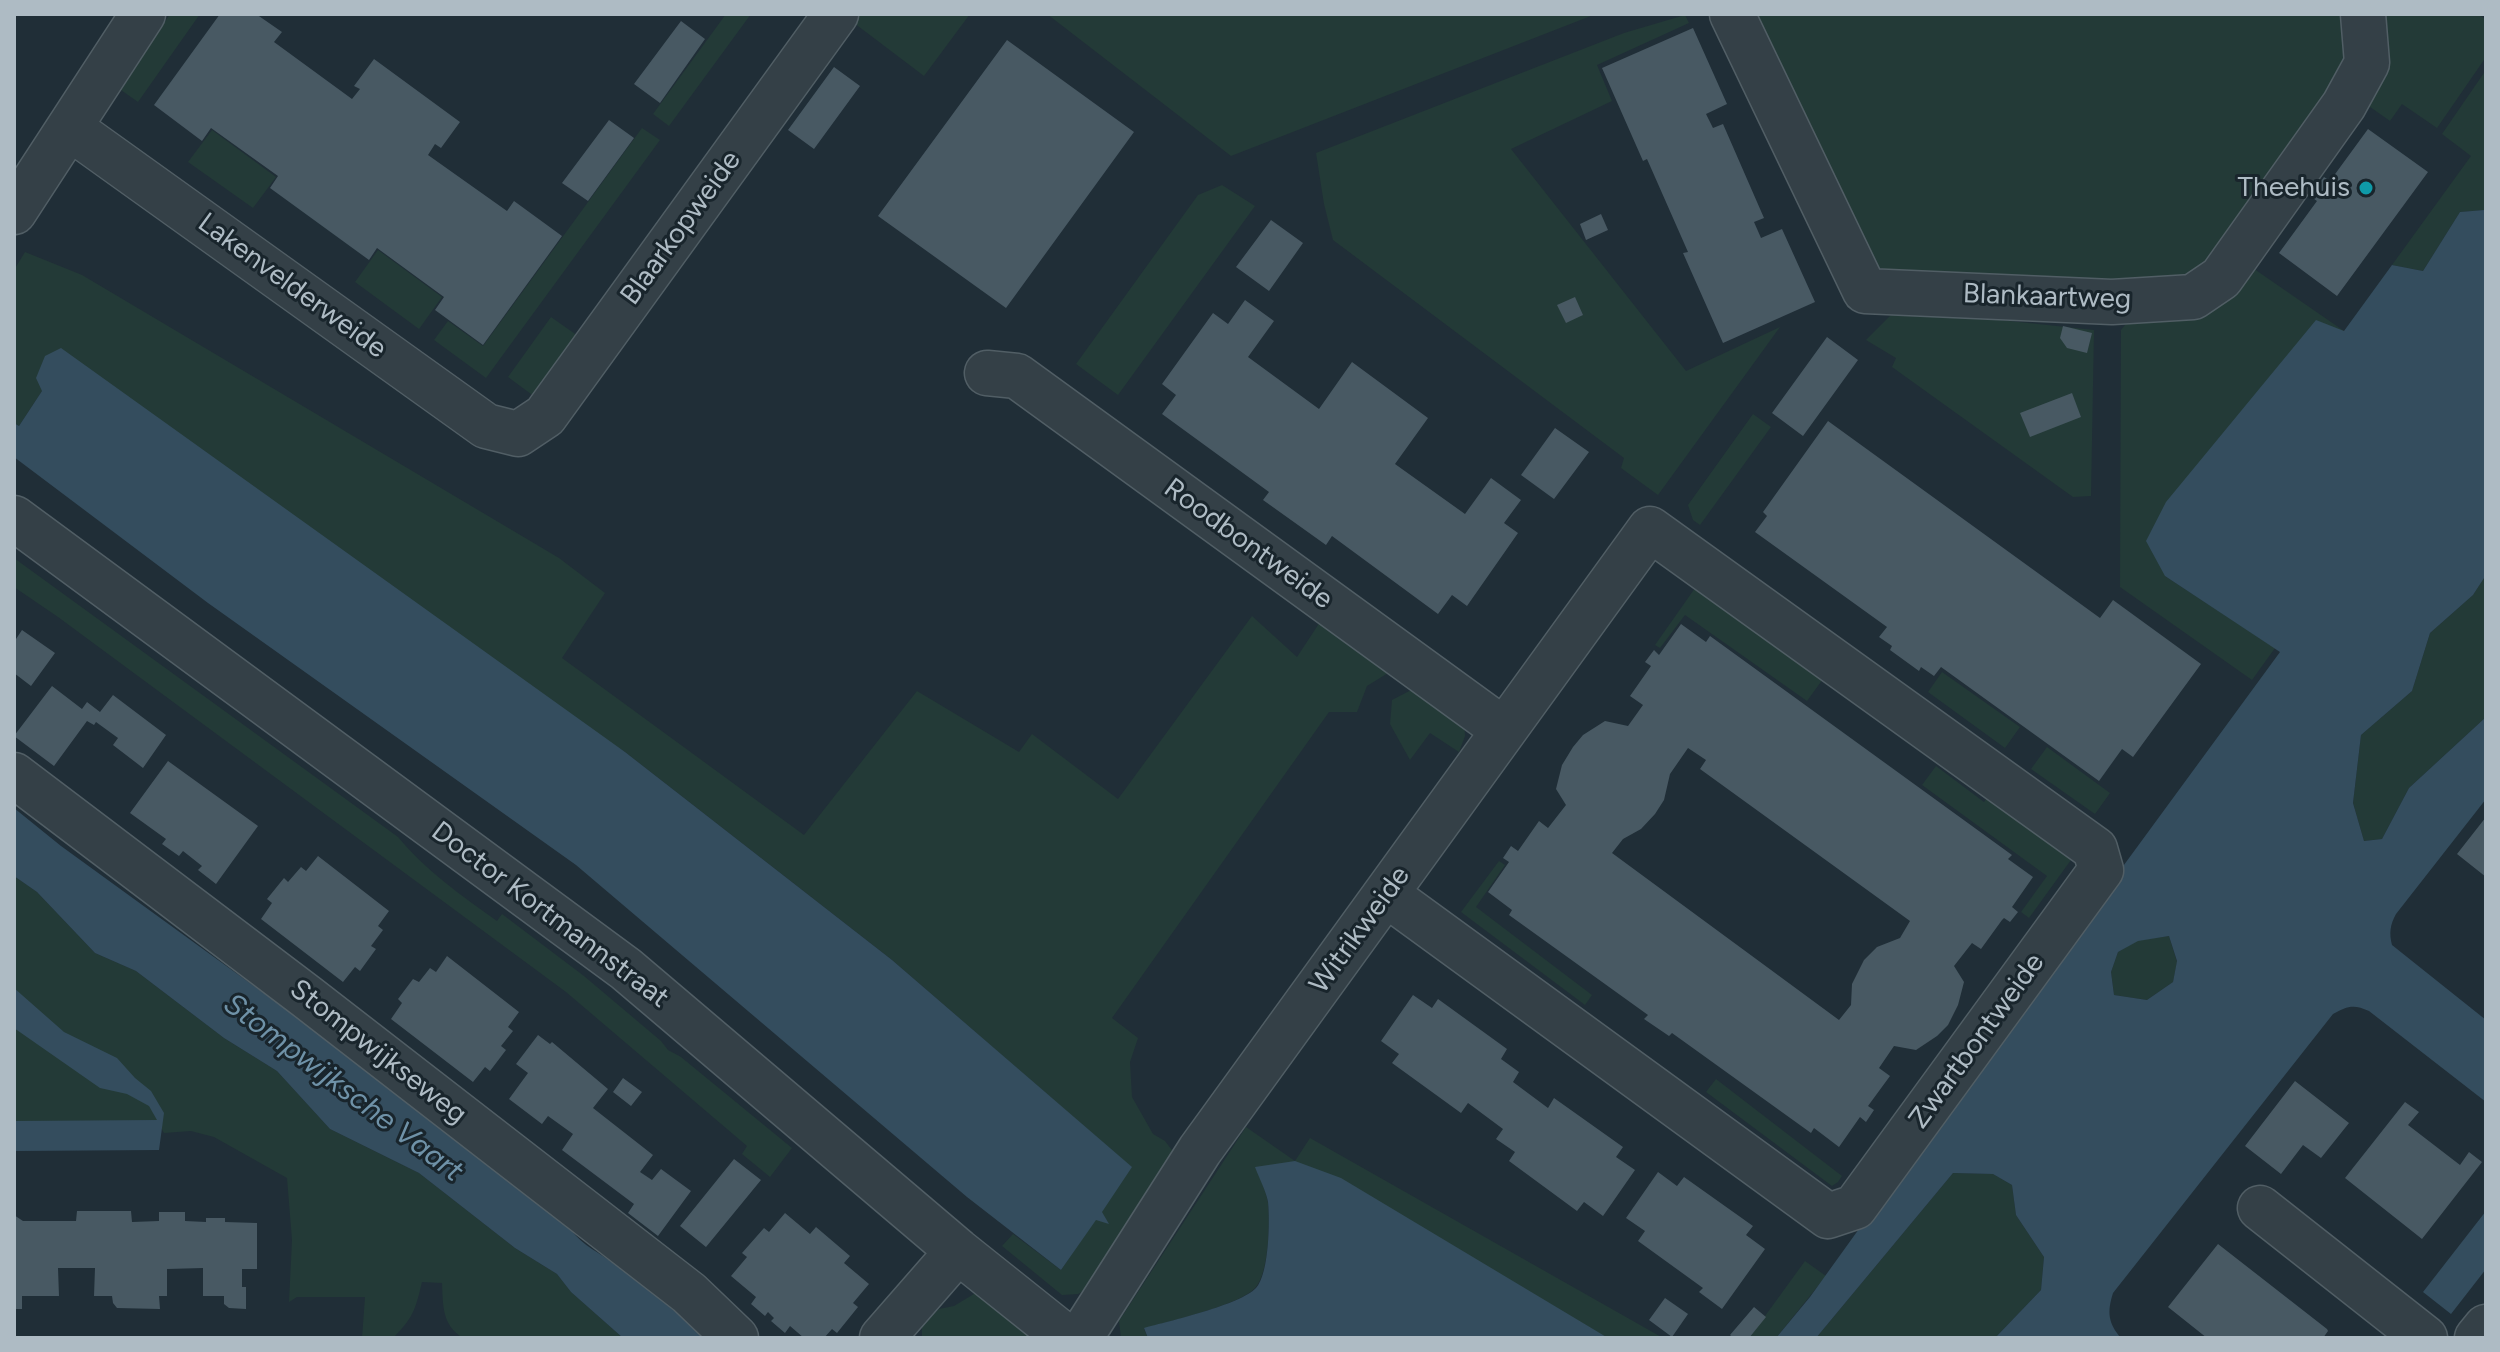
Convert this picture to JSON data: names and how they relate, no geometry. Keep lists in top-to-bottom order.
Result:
{
  "streets": {
    "street": [
      "Blaarkopweide",
      "Lakenvelderweide",
      "Blankaartweg",
      "Roodbontweide",
      "Doctor Kortmannstraat",
      "Witrikweide",
      "Zwartbontweide",
      "Stompwijkseweg"
    ]
  },
  "crossings": [
    ["Blaarkopweide", "Lakenvelderweide"],
    ["Roodbontweide", "Witrikweide"],
    ["Witrikweide", "Zwartbontweide"]
  ],
  "water": ["Stompwijksche Vaart"],
  "places": ["Theehuis"]
}
